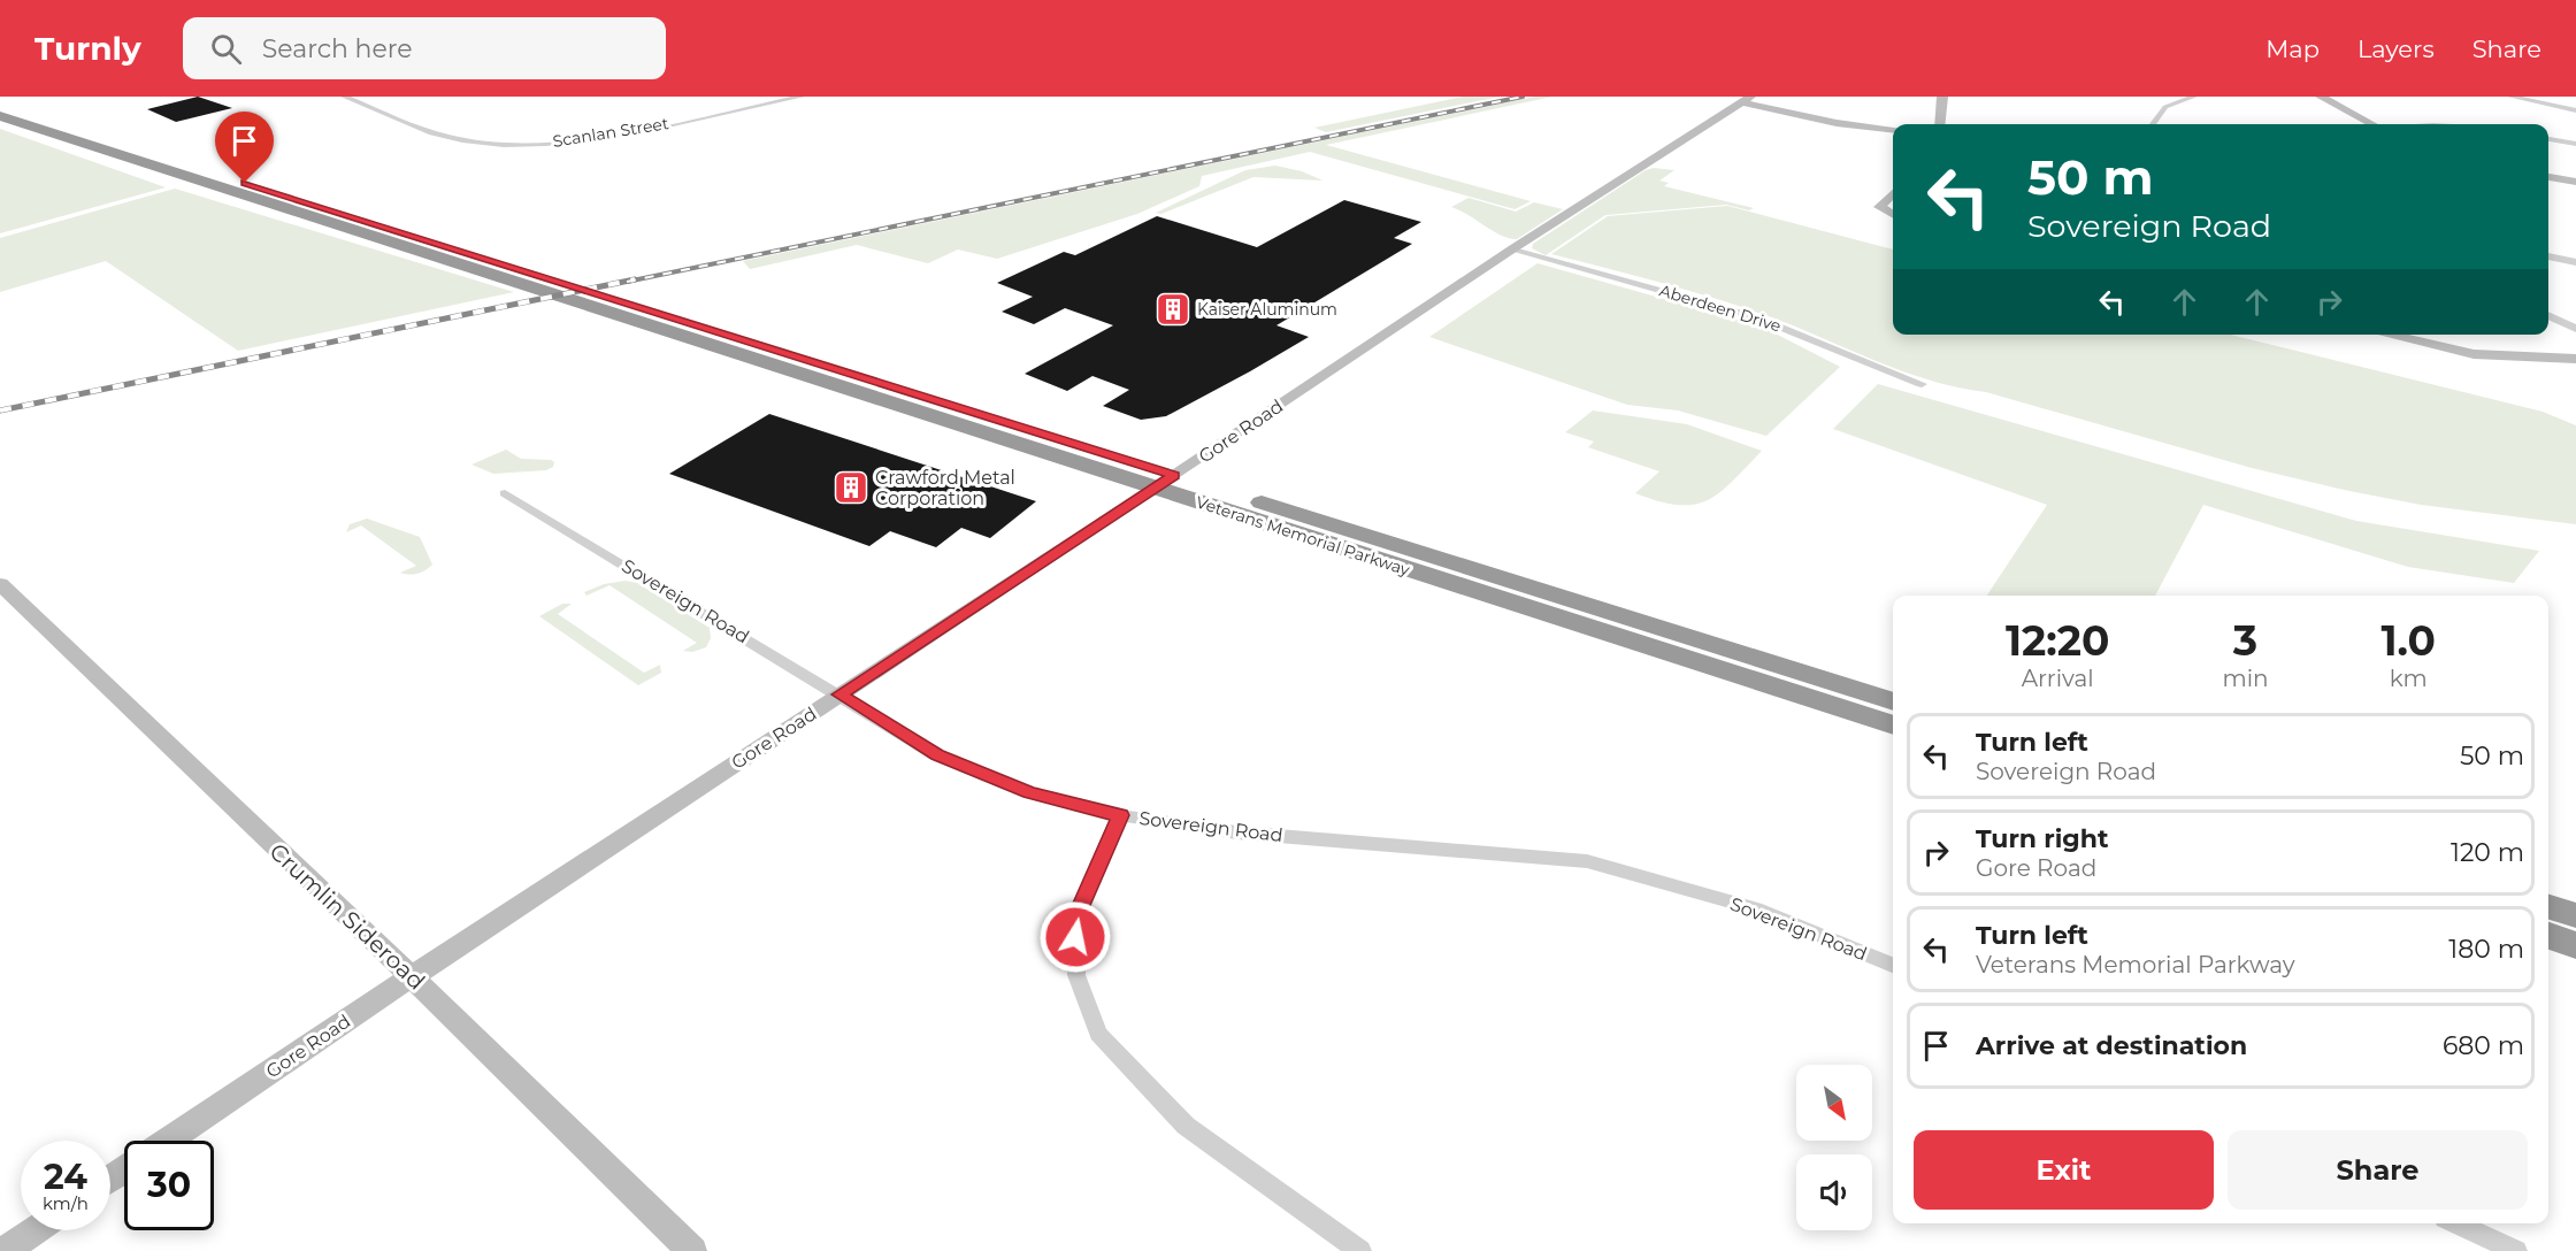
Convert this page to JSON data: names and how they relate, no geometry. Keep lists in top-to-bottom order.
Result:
{
  "streets": {
    "highway": ["Veterans Memorial Parkway"],
    "main road": ["Gore Road", "Crumlin Sideroad"],
    "street": ["Scanlan Street", "Aberdeen Drive", "Sovereign Road"]
  },
  "crossings": [
    ["Aberdeen Drive", "Gore Road"],
    ["Gore Road", "Veterans Memorial Parkway"],
    ["Gore Road", "Sovereign Road"],
    ["Gore Road", "Crumlin Sideroad"]
  ],
  "places": {
    "building": ["Kaiser Aluminum", "Crawford Metal Corporation"]
  },
  "north": "bottom right",
  "page": {
    "header": "Turnly",
    "search": "Search here",
    "nav": ["Map", "Layers", "Share"],
    "turn": ["50 m", "Sovereign Road"],
    "eta": [
      "12:20",
      "Arrival",
      "3",
      "min",
      "1.0",
      "km"
    ],
    "list": [
      {
        "name": "Turn left",
        "note": "Sovereign Road",
        "value": "50 m"
      },
      {
        "name": "Turn right",
        "note": "Gore Road",
        "value": "120 m"
      },
      {
        "name": "Turn left",
        "note": "Veterans Memorial Parkway",
        "value": "180 m"
      },
      {
        "name": "Arrive at destination",
        "value": "680 m"
      }
    ],
    "buttons": ["Exit", "Share"],
    "speed": "24 km/h",
    "limit": "30"
  }
}
